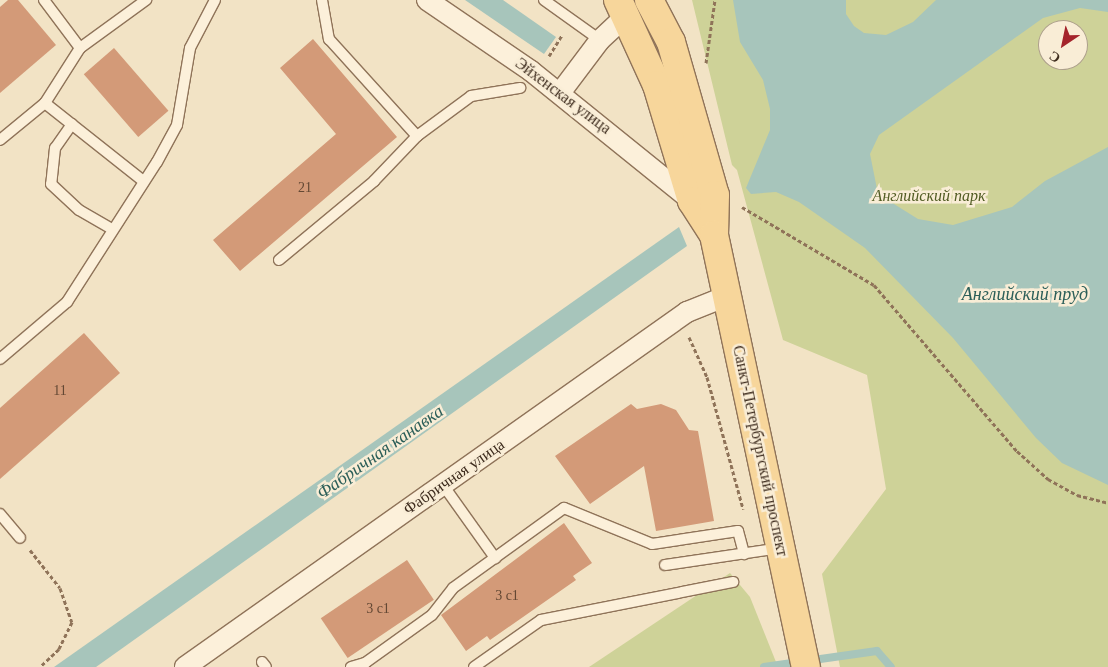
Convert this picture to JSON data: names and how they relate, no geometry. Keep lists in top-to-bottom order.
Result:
{
  "streets": {
    "main road": ["Санкт-Петербургский проспект"],
    "street": ["Эйхенская улица", "Фабричная улица"]
  },
  "crossings": [
    ["Эйхенская улица", "Санкт-Петербургский проспект"],
    ["Санкт-Петербургский проспект", "Фабричная улица"]
  ],
  "water": ["Английский пруд", "Фабричная канавка"],
  "parks": ["Английский парк"],
  "house_numbers": [
    "21",
    "11",
    "3 с1",
    "3 с1"
  ],
  "north": "bottom left"
}
